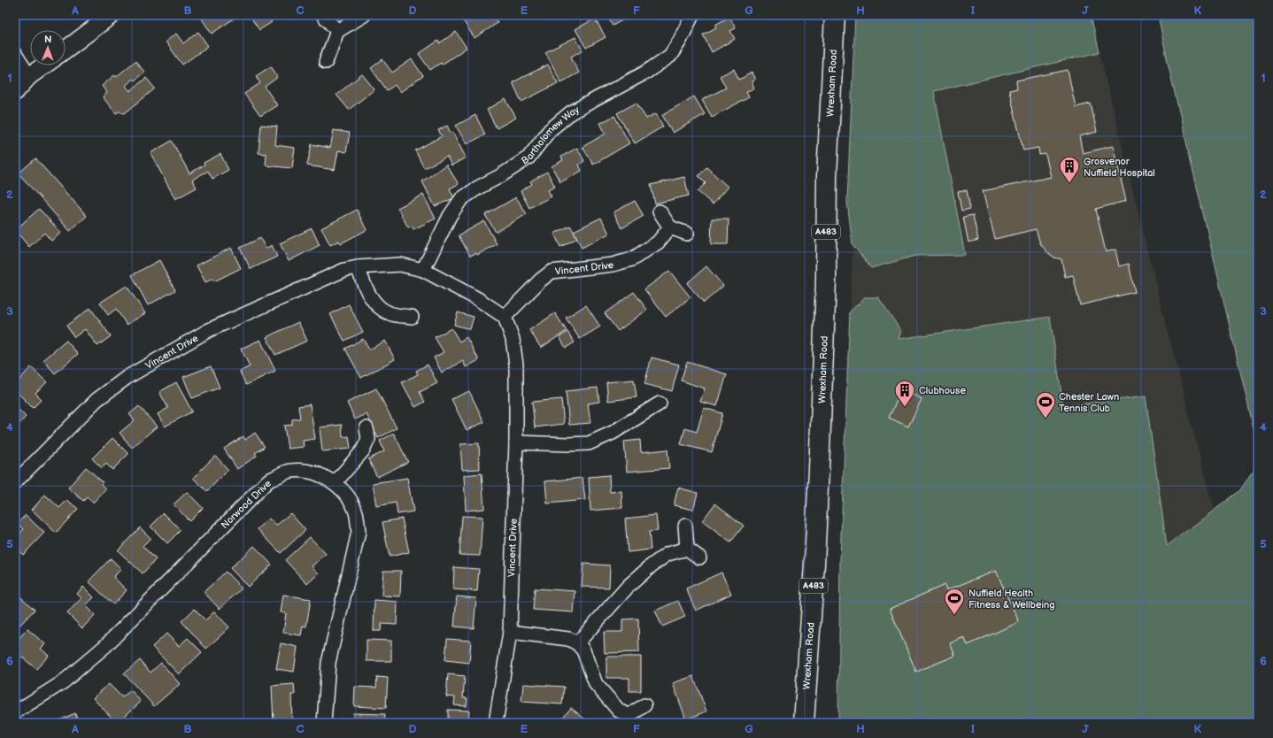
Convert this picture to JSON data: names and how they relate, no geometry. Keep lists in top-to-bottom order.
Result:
{
  "streets": {
    "highway": ["Wrexham Road", "A483"],
    "street": ["Bartholomew Way", "Vincent Drive", "Norwood Drive"]
  },
  "crossings": [
    ["Bartholomew Way", "Vincent Drive"]
  ],
  "places": {
    "building": ["Grosvenor Nuffield Hospital", "Clubhouse"],
    "sports": ["Chester Lawn Tennis Club", "Nuffield Health Fitness & Wellbeing"]
  },
  "north": "top",
  "grid": {
    "columns": [
      "A",
      "B",
      "C",
      "D",
      "E",
      "F",
      "G",
      "H",
      "I",
      "J",
      "K"
    ],
    "rows": [
      "1",
      "2",
      "3",
      "4",
      "5",
      "6"
    ]
  }
}
